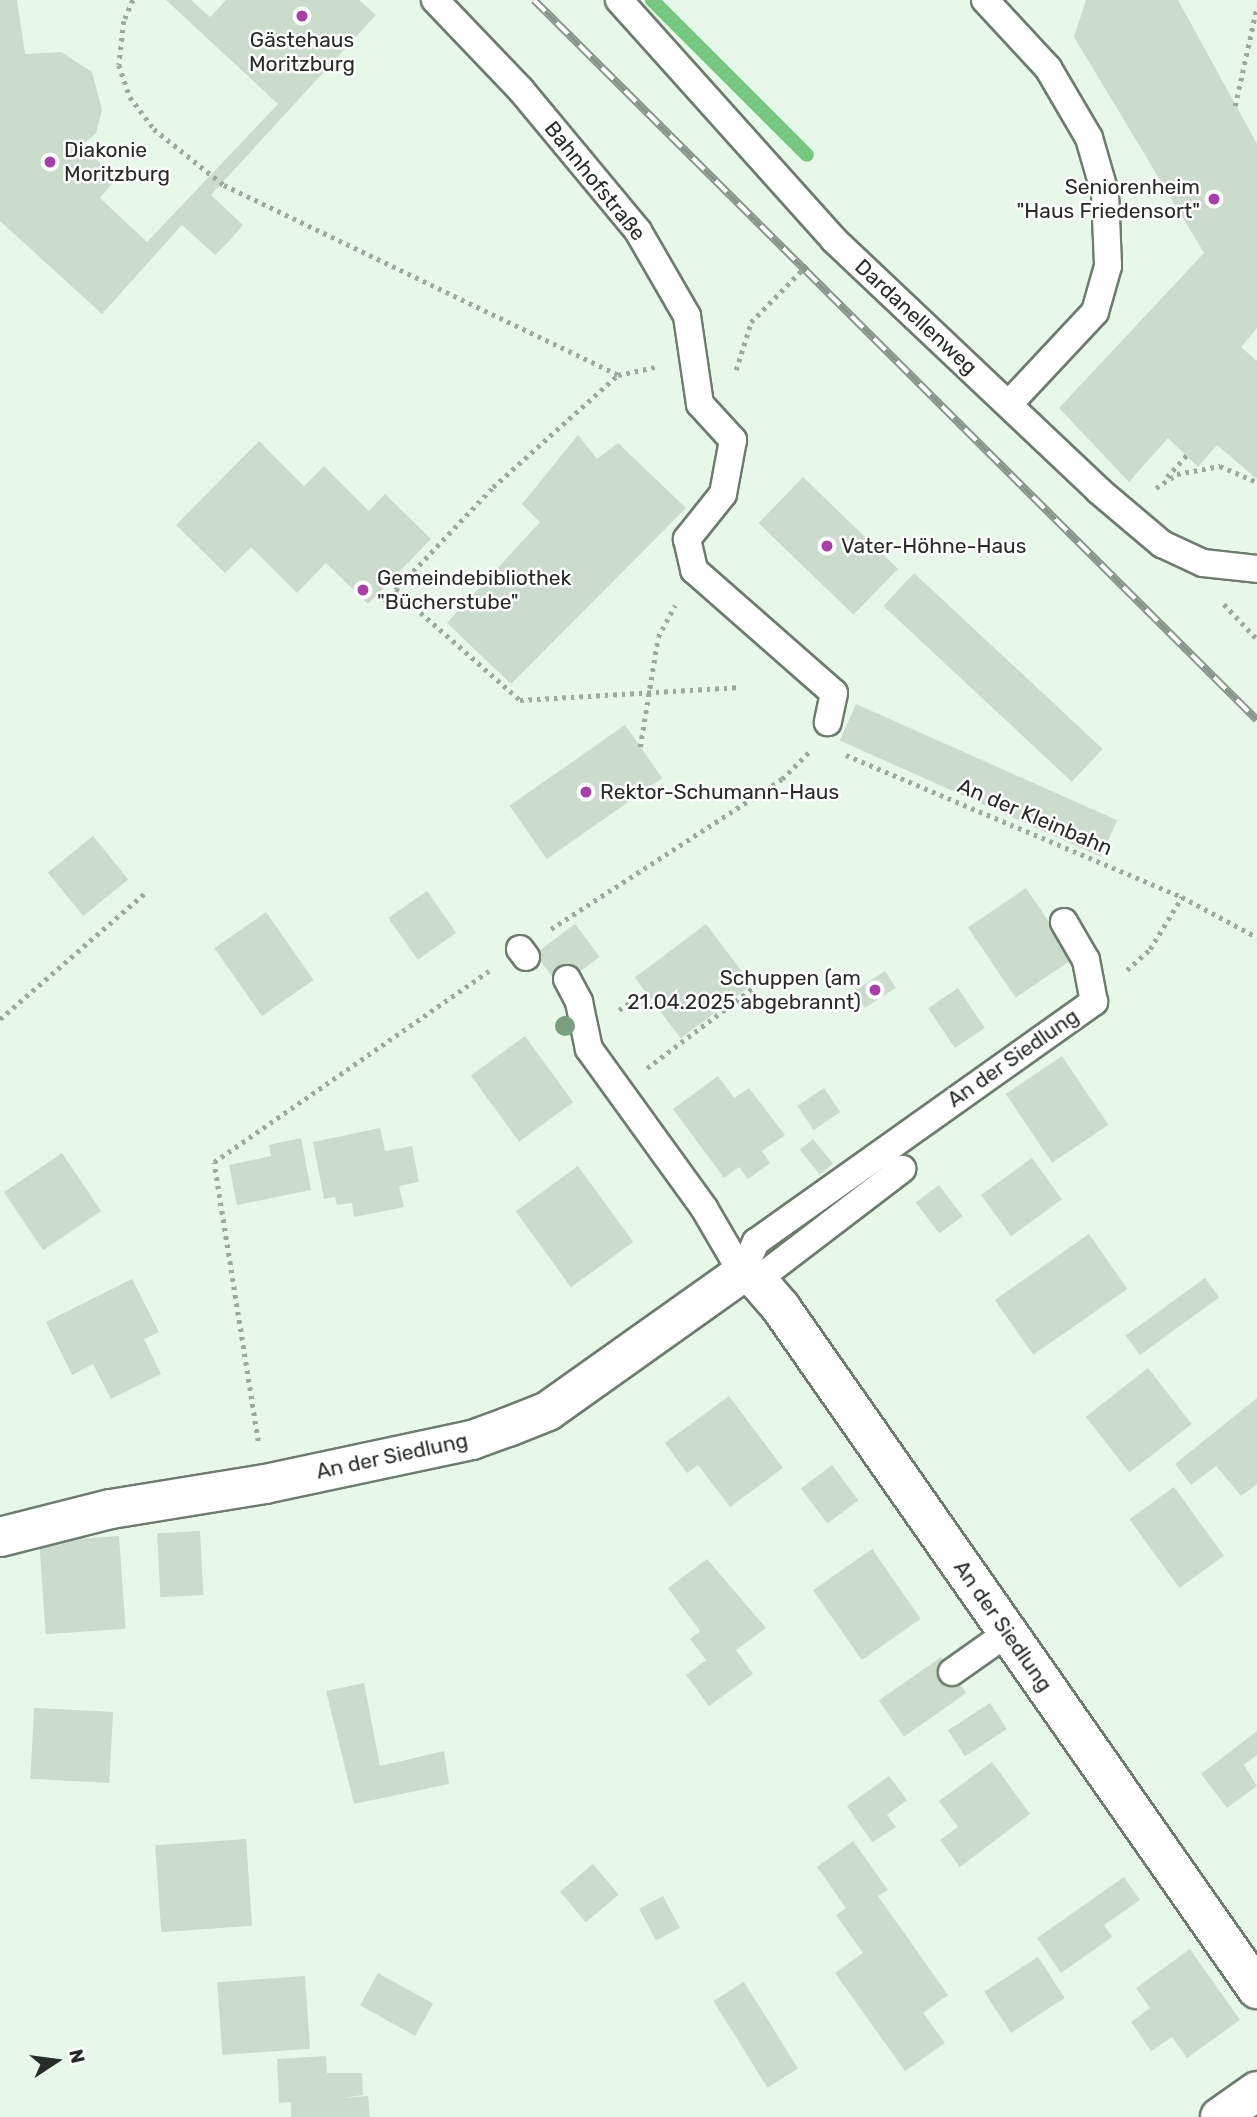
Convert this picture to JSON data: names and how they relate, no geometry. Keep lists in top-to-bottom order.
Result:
{
  "streets": {
    "street": ["An der Siedlung"],
    "lane": ["Bahnhofstraße", "Dardanellenweg"],
    "path": ["An der Kleinbahn"]
  },
  "places": [
    "Gästehaus Moritzburg",
    "Diakonie Moritzburg",
    "Seniorenheim \"Haus Friedensort\"",
    "Vater-Höhne-Haus",
    "Gemeindebibliothek \"Bücherstube\"",
    "Rektor-Schumann-Haus",
    "Schuppen (am 21.04.2025 abgebrannt)"
  ],
  "north": "right"
}
